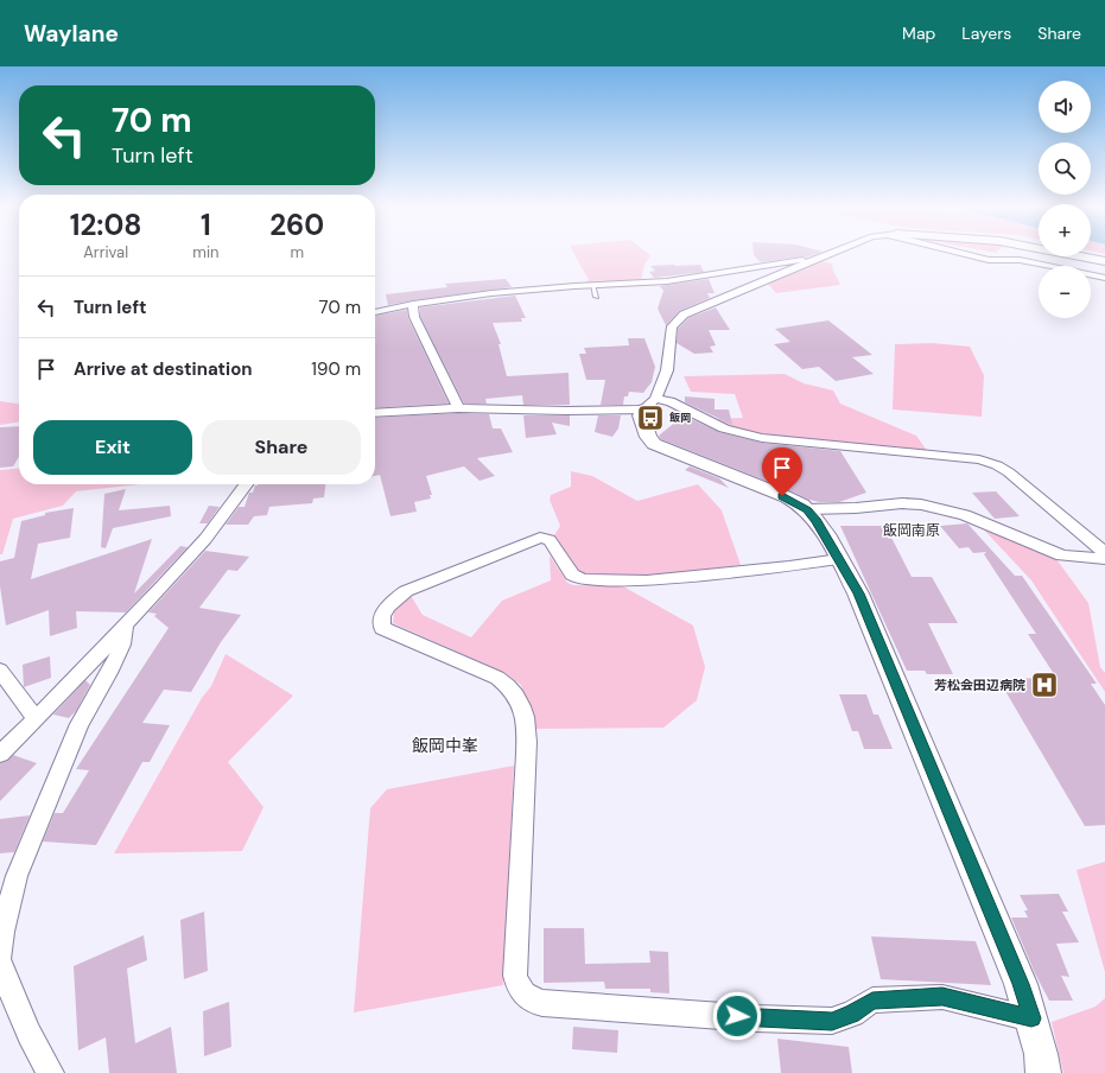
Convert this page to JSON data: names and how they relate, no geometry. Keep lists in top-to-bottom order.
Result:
{
  "districts": ["飯岡南原", "飯岡中峯"],
  "places": {
    "bus stop": ["飯岡"],
    "hospital": ["芳松会田辺病院"]
  },
  "page": {
    "header": "Waylane",
    "nav": ["Map", "Layers", "Share"],
    "map_buttons": ["+", "−"],
    "turn": ["70 m", "Turn left"],
    "eta": [
      "12:08",
      "Arrival",
      "1",
      "min",
      "260",
      "m"
    ],
    "list": [
      {
        "name": "Turn left",
        "value": "70 m"
      },
      {
        "name": "Arrive at destination",
        "value": "190 m"
      }
    ],
    "buttons": ["Exit", "Share"]
  }
}
